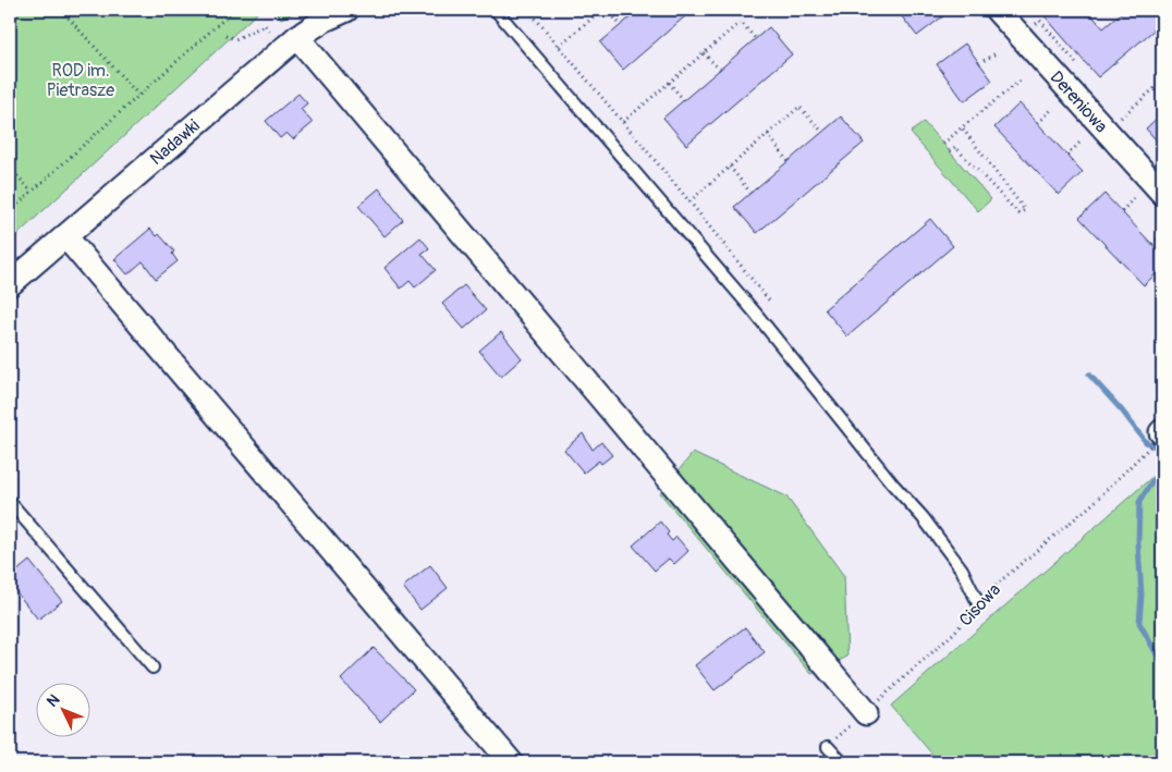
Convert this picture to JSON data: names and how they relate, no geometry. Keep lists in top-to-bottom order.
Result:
{
  "streets": {
    "street": ["Dereniowa", "Nadawki"],
    "path": ["Cisowa"]
  },
  "parks": ["ROD im. Pietrasze"],
  "north": "top left"
}
